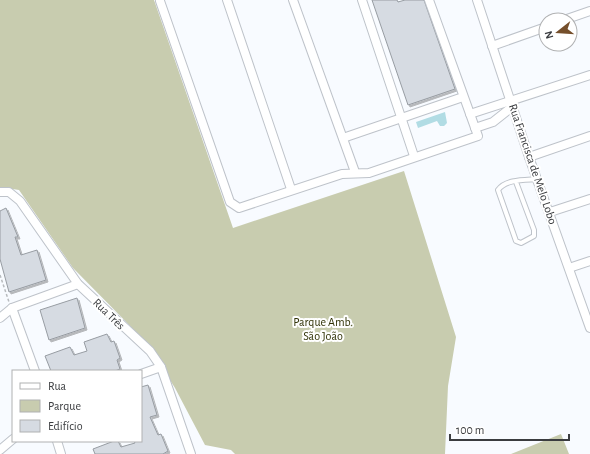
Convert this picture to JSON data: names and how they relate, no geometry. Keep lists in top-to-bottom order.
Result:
{
  "streets": {
    "street": ["Rua Francisca de Melo Lobo", "Rua Três"]
  },
  "parks": ["Parque Amb. São João"],
  "legend": ["Rua", "Parque", "Edifício"],
  "scale_bar": "100 m",
  "north": "left"
}
